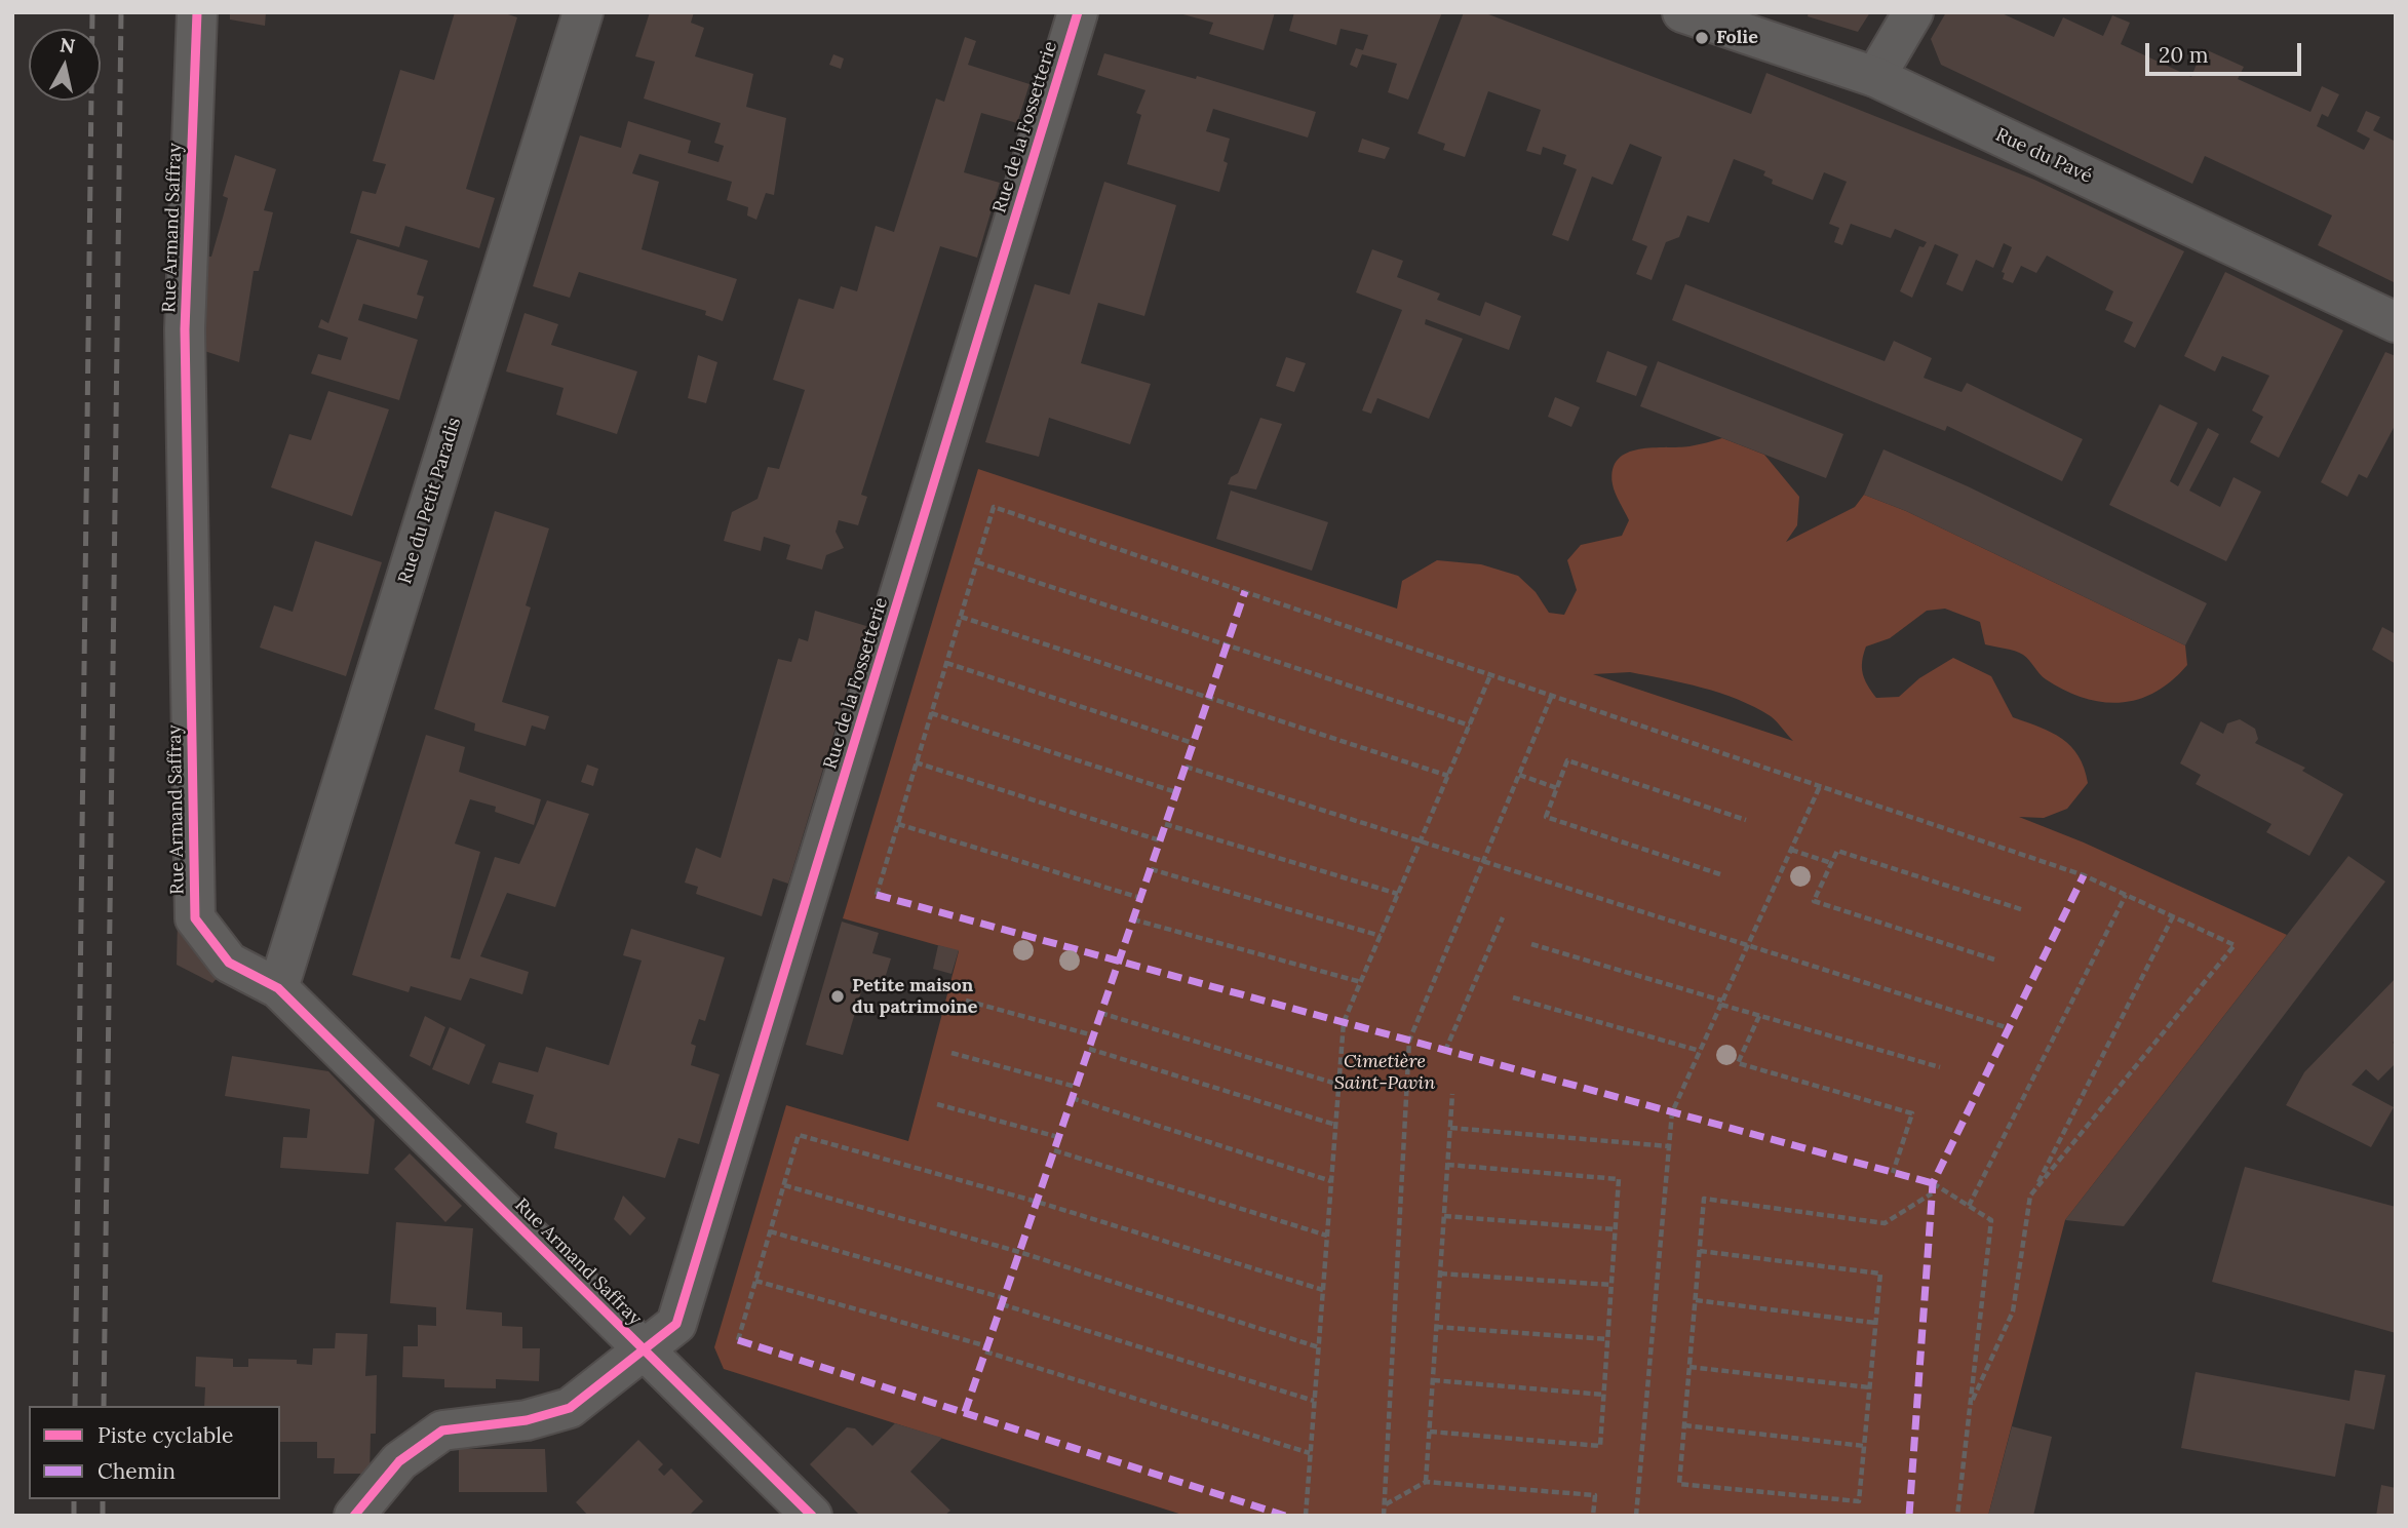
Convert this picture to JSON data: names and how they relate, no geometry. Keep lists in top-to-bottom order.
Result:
{
  "streets": {
    "street": [
      "Rue de la Fossetterie",
      "Rue du Pavé",
      "Rue Armand Saffray",
      "Rue du Petit Paradis"
    ]
  },
  "crossings": [
    ["Rue de la Fossetterie", "Rue Armand Saffray"],
    ["Rue Armand Saffray", "Rue du Petit Paradis"]
  ],
  "parks": ["Cimetière Saint-Pavin"],
  "places": ["Folie", "Petite maison du patrimoine"],
  "legend": ["Piste cyclable", "Chemin"],
  "scale_bar": "20 m",
  "north": "top"
}
